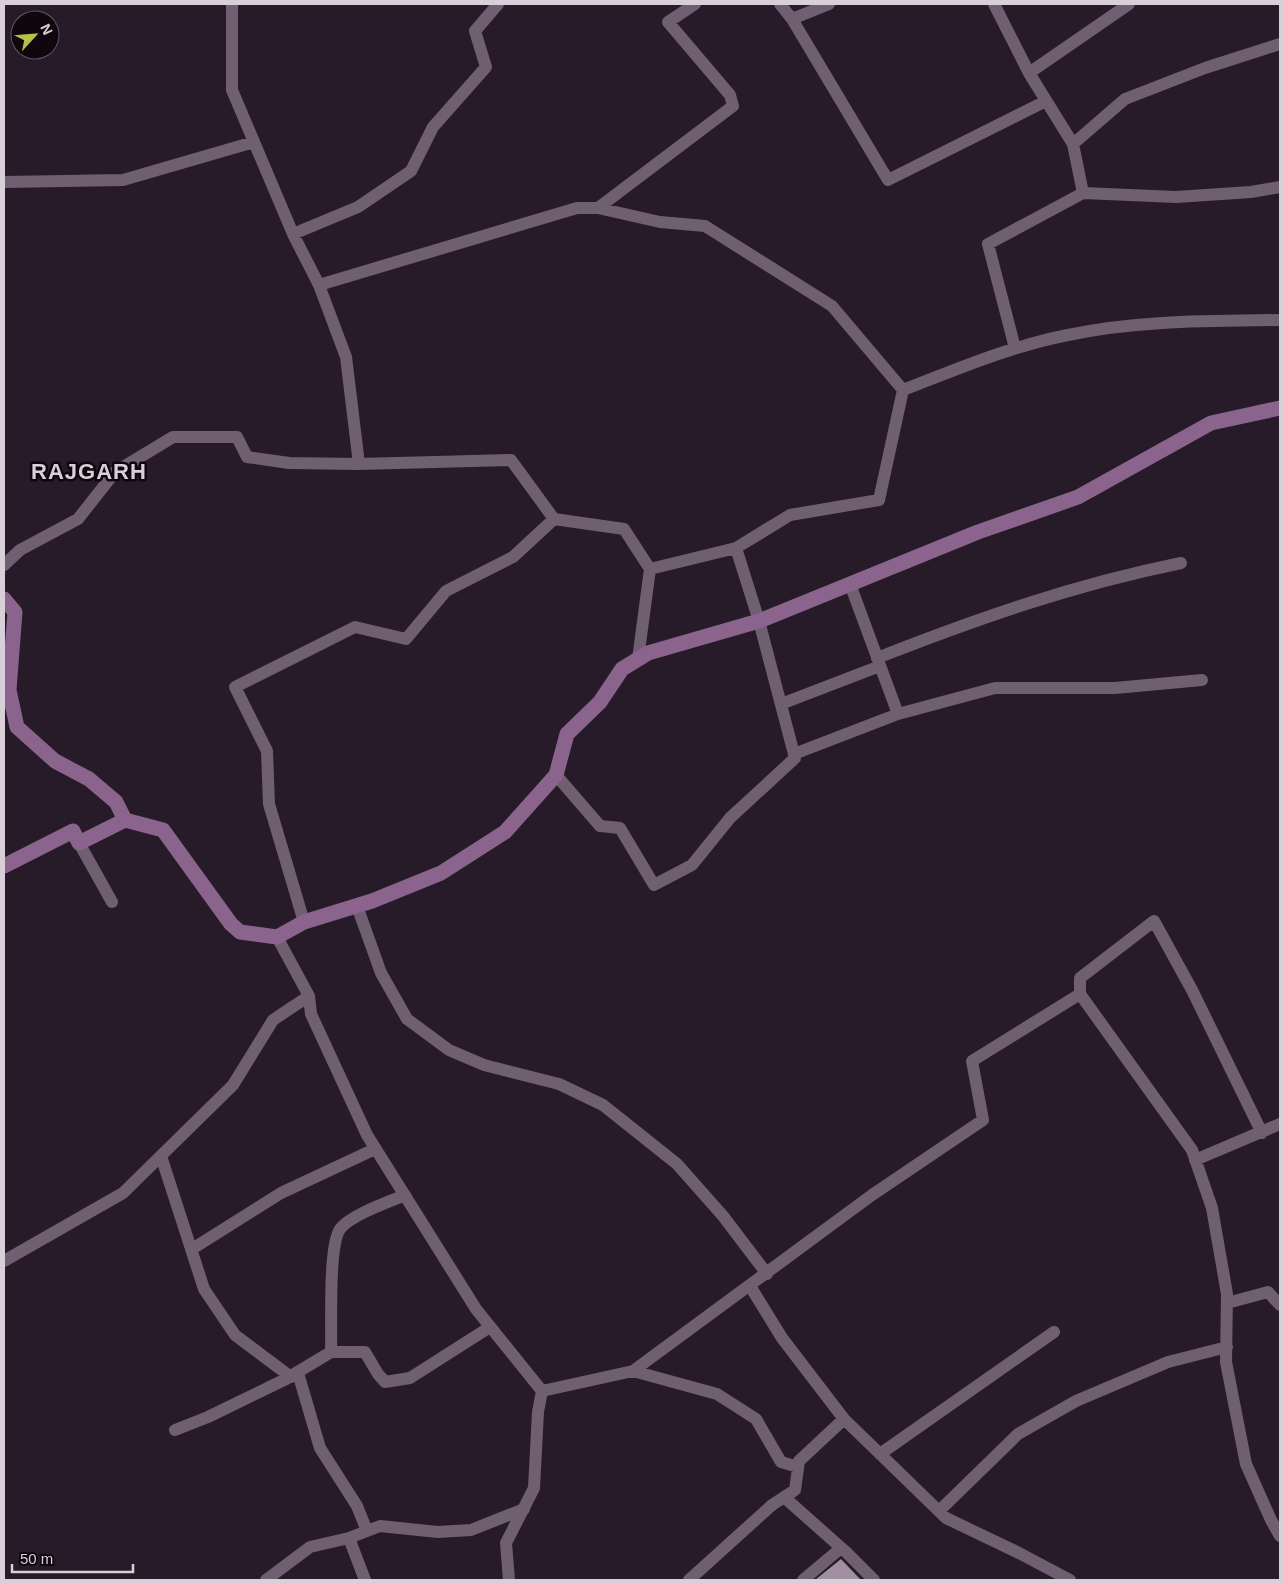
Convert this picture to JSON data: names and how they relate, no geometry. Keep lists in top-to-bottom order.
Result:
{
  "districts": ["RAJGARH"],
  "scale_bar": "50 m",
  "north": "top right"
}
